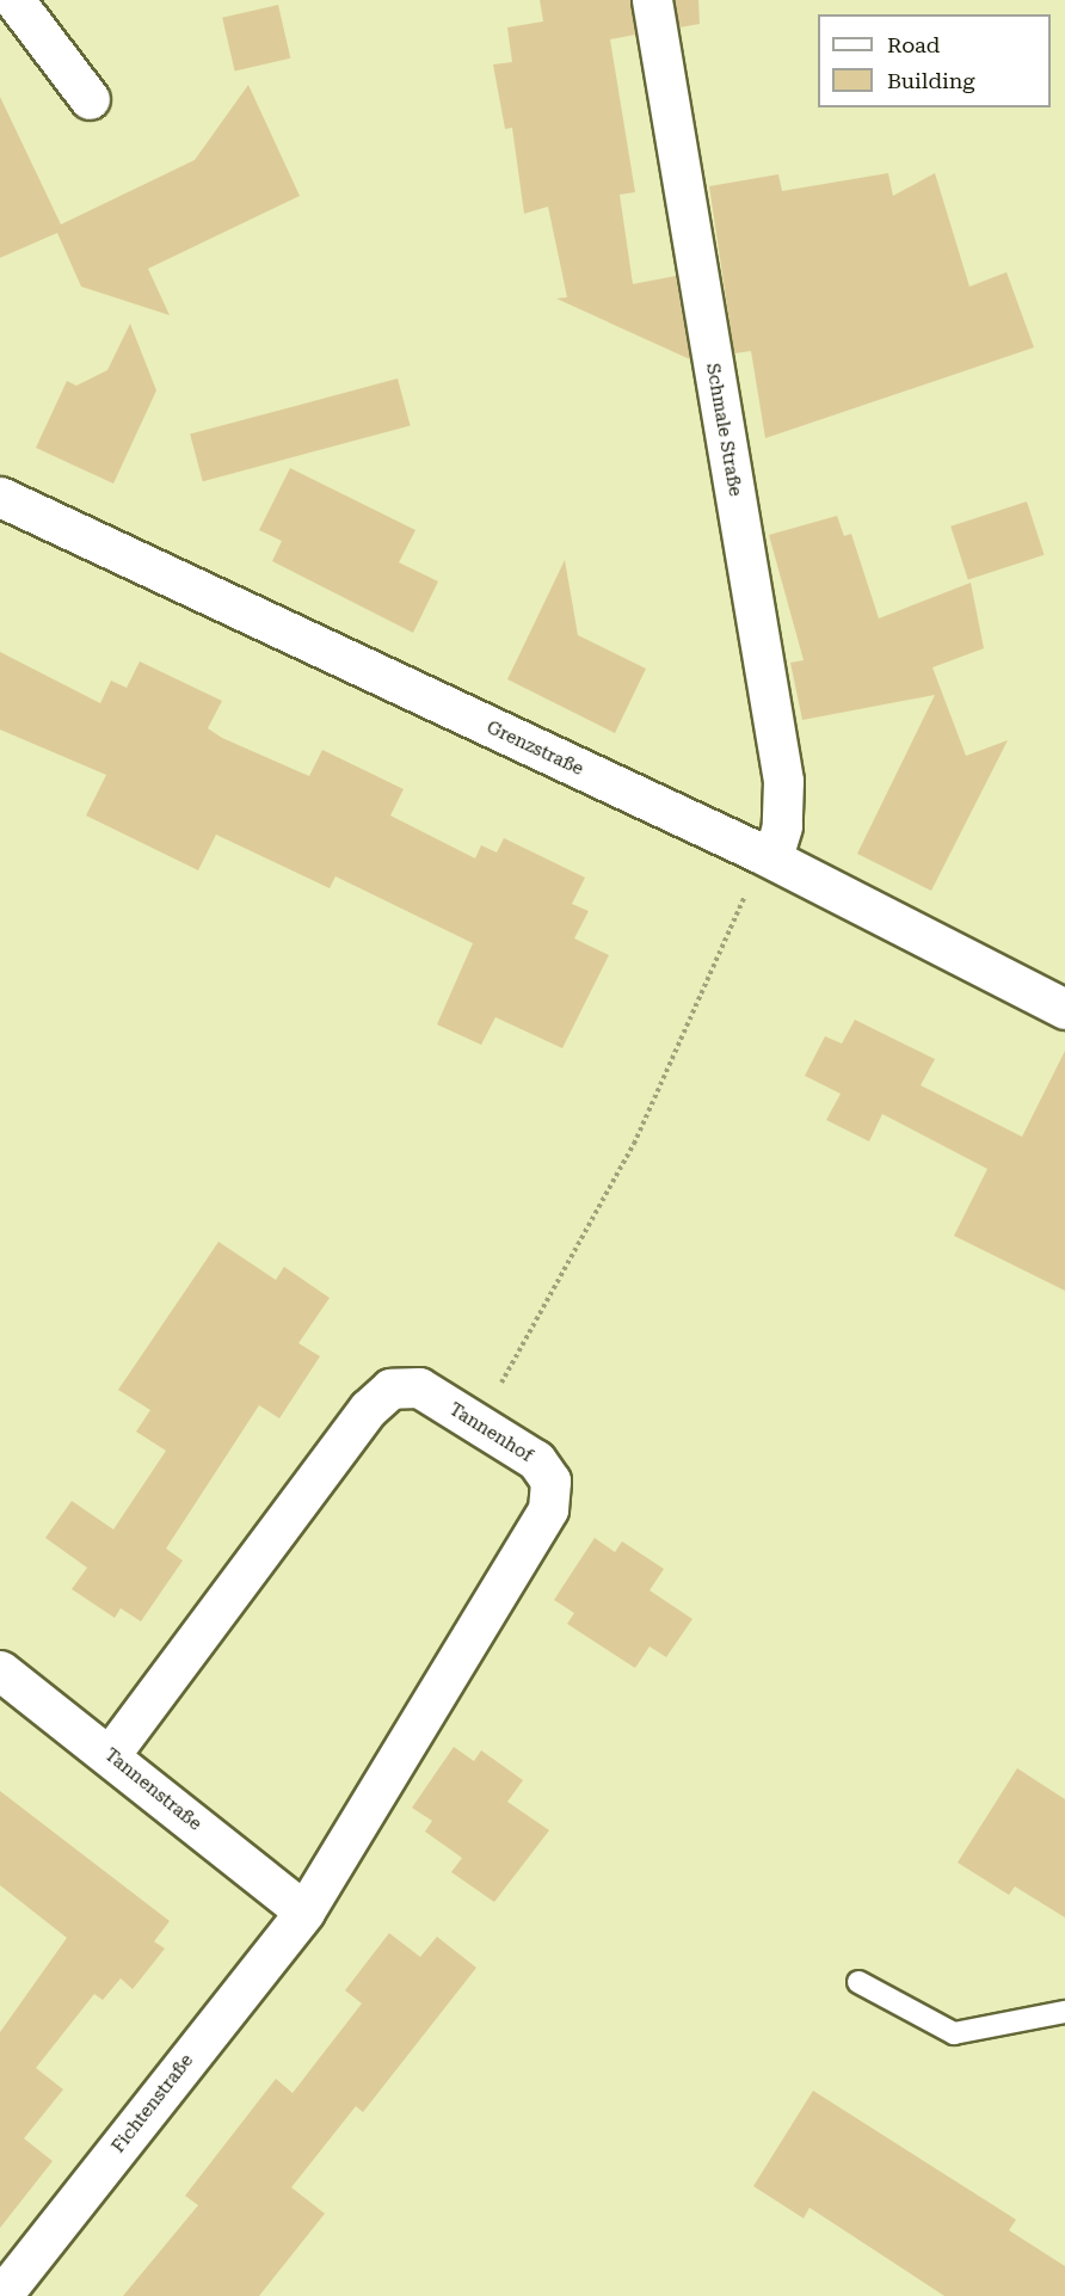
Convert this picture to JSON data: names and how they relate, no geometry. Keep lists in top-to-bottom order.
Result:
{
  "streets": {
    "street": [
      "Schmale Straße",
      "Grenzstraße",
      "Tannenhof",
      "Tannenstraße",
      "Fichtenstraße"
    ]
  },
  "crossings": [
    ["Schmale Straße", "Grenzstraße"],
    ["Tannenhof", "Tannenstraße"],
    ["Tannenhof", "Fichtenstraße"],
    ["Tannenstraße", "Fichtenstraße"]
  ],
  "legend": ["Road", "Building"]
}
